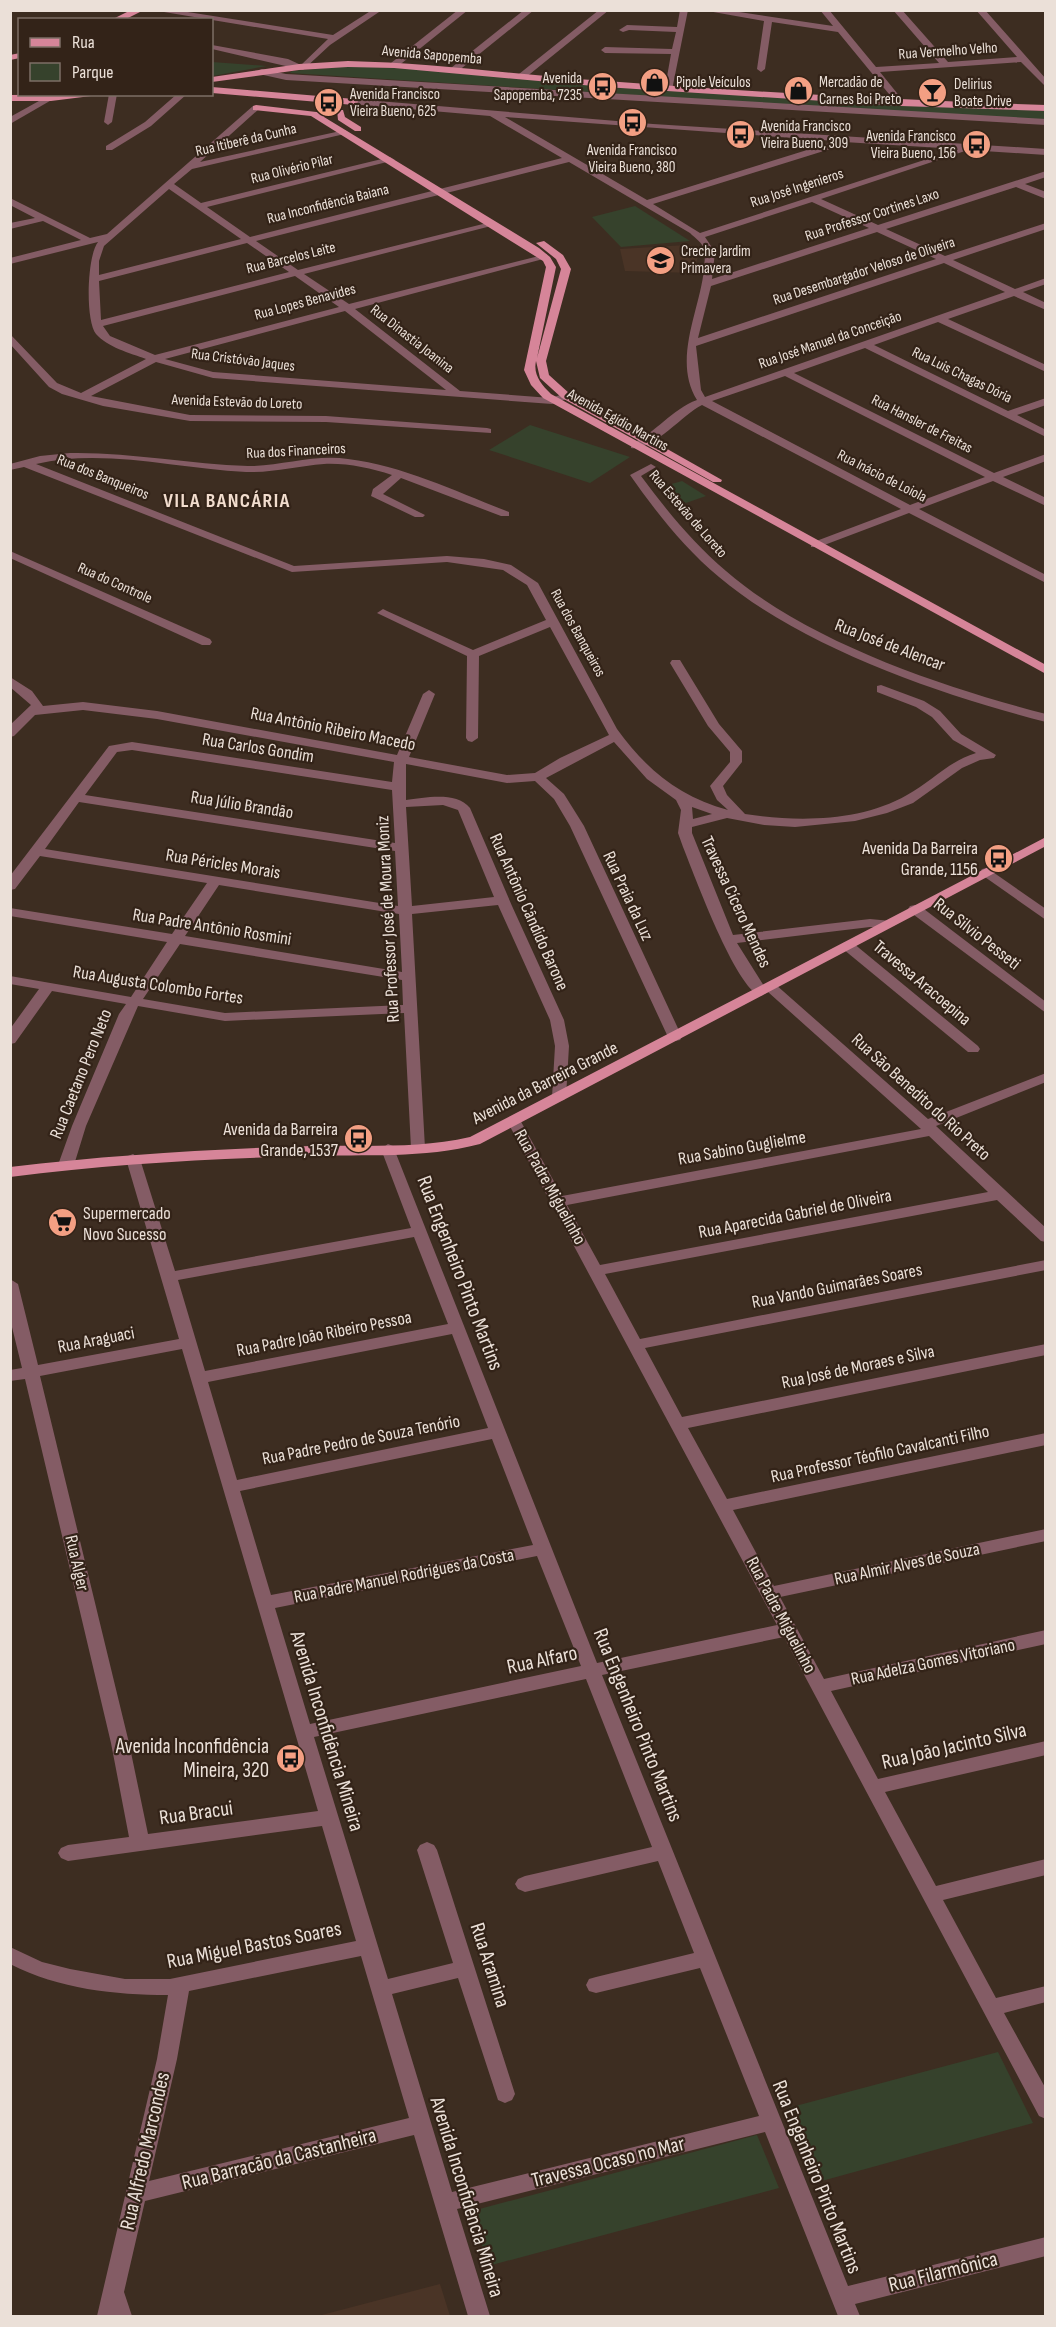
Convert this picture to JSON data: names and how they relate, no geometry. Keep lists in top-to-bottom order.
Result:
{
  "streets": {
    "main road": ["Avenida Sapopemba", "Avenida Egídio Martins", "Avenida da Barreira Grande"],
    "street": [
      "Rua Vermelho Velho",
      "Rua Itiberê da Cunha",
      "Rua Olivério Pilar",
      "Rua José Ingenieros",
      "Rua Inconfidência Baiana",
      "Rua Professor Cortines Laxo",
      "Rua Barcelos Leite",
      "Rua Desembargador Veloso de Oliveira",
      "Rua Lopes Benavides",
      "Rua Dinastia Joanina",
      "Rua José Manuel da Conceição",
      "Rua Cristóvão Jaques",
      "Rua Luis Chagas Dória",
      "Avenida Estevão do Loreto",
      "Rua Hansler de Freitas",
      "Rua dos Financeiros",
      "Rua Inácio de Loiola",
      "Rua dos Banqueiros",
      "Rua Estevão de Loreto",
      "Rua do Controle",
      "Rua José de Alencar",
      "Rua Antônio Ribeiro Macedo",
      "Rua Carlos Gondim",
      "Rua Júlio Brandão",
      "Rua Péricles Morais",
      "Rua Praia da Luz",
      "Travessa Cícero Mendes",
      "Rua Antônio Cândido Barone",
      "Rua Professor José de Moura Moniz",
      "Rua Padre Antônio Rosmini",
      "Rua Silvio Pesseti",
      "Travessa Aracoepina",
      "Rua Augusta Colombo Fortes",
      "Rua Caetano Pero Neto",
      "Rua São Benedito do Rio Preto",
      "Rua Sabino Guglielme",
      "Rua Padre Miguelinho",
      "Rua Aparecida Gabriel de Oliveira",
      "Rua Engenheiro Pinto Martins",
      "Rua Vando Guimarães Soares",
      "Rua Padre João Ribeiro Pessoa",
      "Rua Araguaci",
      "Rua José de Moraes e Silva",
      "Rua Padre Pedro de Souza Tenório",
      "Rua Professor Téofilo Cavalcanti Filho",
      "Rua Alger",
      "Rua Almir Alves de Souza",
      "Rua Padre Manuel Rodrigues da Costa",
      "Rua Alfaro",
      "Rua Adelza Gomes Vitoriano",
      "Avenida Inconfidência Mineira",
      "Rua João Jacinto Silva",
      "Rua Bracui",
      "Rua Miguel Bastos Soares",
      "Rua Aramina",
      "Rua Alfredo Marcondes",
      "Rua Barracão da Castanheira",
      "Travessa Ocaso no Mar",
      "Rua Filarmônica"
    ]
  },
  "crossings": [
    ["Rua Olivério Pilar", "Rua Dinastia Joanina"],
    ["Rua Inconfidência Baiana", "Rua Dinastia Joanina"],
    ["Rua Inconfidência Baiana", "Avenida Egídio Martins"],
    ["Rua Barcelos Leite", "Rua Dinastia Joanina"],
    ["Rua Barcelos Leite", "Rua Cristóvão Jaques"],
    ["Rua Lopes Benavides", "Rua Dinastia Joanina"],
    ["Rua Lopes Benavides", "Rua Cristóvão Jaques"],
    ["Rua Lopes Benavides", "Avenida Estevão do Loreto"],
    ["Rua Lopes Benavides", "Avenida Egídio Martins"],
    ["Rua Dinastia Joanina", "Rua Cristóvão Jaques"],
    ["Rua José Manuel da Conceição", "Rua Luis Chagas Dória"],
    ["Rua José Manuel da Conceição", "Avenida Egídio Martins"],
    ["Rua José Manuel da Conceição", "Rua Hansler de Freitas"],
    ["Rua José Manuel da Conceição", "Rua Inácio de Loiola"],
    ["Rua Cristóvão Jaques", "Avenida Egídio Martins"],
    ["Rua dos Financeiros", "Rua dos Banqueiros"],
    ["Rua dos Banqueiros", "Rua Antônio Ribeiro Macedo"],
    ["Rua dos Banqueiros", "Travessa Cícero Mendes"],
    ["Rua Estevão de Loreto", "Rua José de Alencar"],
    ["Rua Antônio Ribeiro Macedo", "Rua Praia da Luz"],
    ["Rua Antônio Ribeiro Macedo", "Rua Professor José de Moura Moniz"],
    ["Rua Carlos Gondim", "Rua Júlio Brandão"],
    ["Rua Carlos Gondim", "Rua Professor José de Moura Moniz"],
    ["Rua Júlio Brandão", "Rua Professor José de Moura Moniz"],
    ["Rua Péricles Morais", "Rua Antônio Cândido Barone"],
    ["Rua Péricles Morais", "Rua Professor José de Moura Moniz"],
    ["Rua Péricles Morais", "Rua Caetano Pero Neto"],
    ["Rua Praia da Luz", "Avenida da Barreira Grande"],
    ["Travessa Cícero Mendes", "Avenida da Barreira Grande"],
    ["Travessa Cícero Mendes", "Rua São Benedito do Rio Preto"],
    ["Rua Antônio Cândido Barone", "Rua Professor José de Moura Moniz"],
    ["Rua Antônio Cândido Barone", "Avenida da Barreira Grande"],
    ["Rua Professor José de Moura Moniz", "Rua Padre Antônio Rosmini"],
    ["Rua Professor José de Moura Moniz", "Rua Augusta Colombo Fortes"],
    ["Rua Professor José de Moura Moniz", "Avenida da Barreira Grande"],
    ["Rua Padre Antônio Rosmini", "Rua Caetano Pero Neto"],
    ["Rua Silvio Pesseti", "Avenida da Barreira Grande"],
    ["Travessa Aracoepina", "Avenida da Barreira Grande"],
    ["Rua Augusta Colombo Fortes", "Rua Caetano Pero Neto"],
    ["Rua Caetano Pero Neto", "Avenida da Barreira Grande"],
    ["Avenida da Barreira Grande", "Rua São Benedito do Rio Preto"],
    ["Avenida da Barreira Grande", "Rua Padre Miguelinho"],
    ["Avenida da Barreira Grande", "Rua Engenheiro Pinto Martins"],
    ["Avenida da Barreira Grande", "Avenida Inconfidência Mineira"],
    ["Rua São Benedito do Rio Preto", "Rua Sabino Guglielme"],
    ["Rua São Benedito do Rio Preto", "Rua Aparecida Gabriel de Oliveira"],
    ["Rua Sabino Guglielme", "Rua Padre Miguelinho"],
    ["Rua Padre Miguelinho", "Rua Aparecida Gabriel de Oliveira"],
    ["Rua Padre Miguelinho", "Rua Vando Guimarães Soares"],
    ["Rua Padre Miguelinho", "Rua José de Moraes e Silva"],
    ["Rua Padre Miguelinho", "Rua Professor Téofilo Cavalcanti Filho"],
    ["Rua Padre Miguelinho", "Rua Almir Alves de Souza"],
    ["Rua Padre Miguelinho", "Rua Alfaro"],
    ["Rua Padre Miguelinho", "Rua Adelza Gomes Vitoriano"],
    ["Rua Padre Miguelinho", "Rua João Jacinto Silva"],
    ["Rua Engenheiro Pinto Martins", "Rua Padre João Ribeiro Pessoa"],
    ["Rua Engenheiro Pinto Martins", "Rua Padre Pedro de Souza Tenório"],
    ["Rua Engenheiro Pinto Martins", "Rua Padre Manuel Rodrigues da Costa"],
    ["Rua Engenheiro Pinto Martins", "Rua Alfaro"],
    ["Rua Engenheiro Pinto Martins", "Travessa Ocaso no Mar"],
    ["Rua Engenheiro Pinto Martins", "Rua Filarmônica"],
    ["Rua Padre João Ribeiro Pessoa", "Avenida Inconfidência Mineira"],
    ["Rua Araguaci", "Rua Alger"],
    ["Rua Araguaci", "Avenida Inconfidência Mineira"],
    ["Rua Padre Pedro de Souza Tenório", "Avenida Inconfidência Mineira"],
    ["Rua Alger", "Rua Bracui"],
    ["Rua Padre Manuel Rodrigues da Costa", "Avenida Inconfidência Mineira"],
    ["Rua Alfaro", "Avenida Inconfidência Mineira"],
    ["Avenida Inconfidência Mineira", "Rua Bracui"],
    ["Avenida Inconfidência Mineira", "Rua Miguel Bastos Soares"],
    ["Avenida Inconfidência Mineira", "Rua Barracão da Castanheira"],
    ["Avenida Inconfidência Mineira", "Travessa Ocaso no Mar"],
    ["Rua Miguel Bastos Soares", "Rua Alfredo Marcondes"],
    ["Rua Alfredo Marcondes", "Rua Barracão da Castanheira"]
  ],
  "districts": ["VILA BANCÁRIA"],
  "places": {
    "shop": ["Pipole Veículos", "Mercadão de Carnes Boi Preto"],
    "bus stop": [
      "Avenida Sapopemba, 7235",
      "Avenida Francisco Vieira Bueno, 625",
      "Avenida Francisco Vieira Bueno, 380",
      "Avenida Francisco Vieira Bueno, 309",
      "Avenida Francisco Vieira Bueno, 156",
      "Avenida Da Barreira Grande, 1156",
      "Avenida da Barreira Grande, 1537",
      "Avenida Inconfidência Mineira, 320"
    ],
    "bar": ["Delirius Boate Drive"],
    "school or university": ["Creche Jardim Primavera"],
    "supermarket": ["Supermercado Novo Sucesso"]
  },
  "legend": ["Rua", "Parque"]
}
